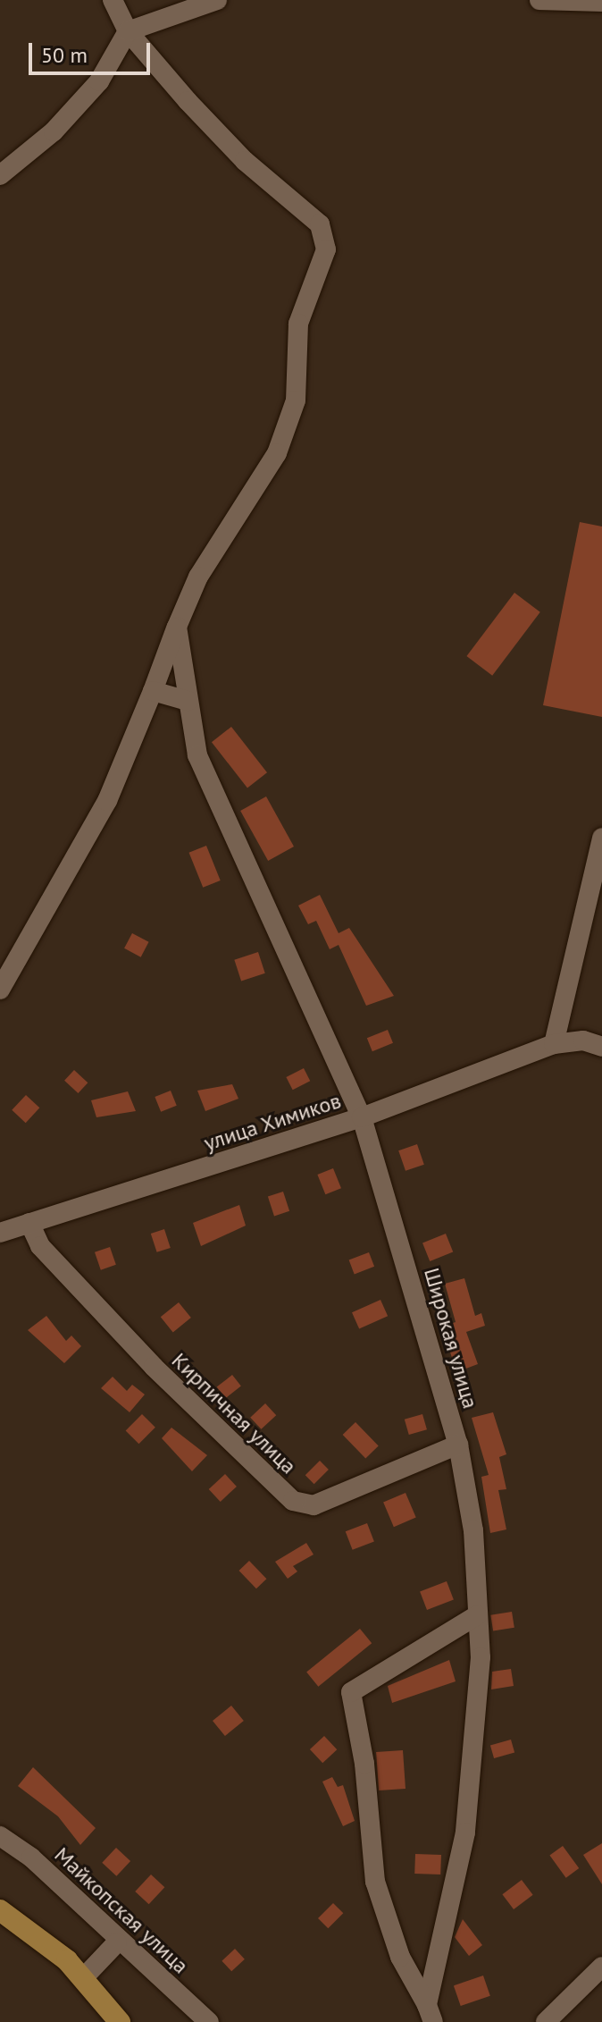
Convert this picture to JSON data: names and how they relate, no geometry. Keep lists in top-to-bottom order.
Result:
{
  "streets": {
    "street": [
      "улица Химиков",
      "Широкая улица",
      "Кирпичная улица",
      "Майкопская улица"
    ]
  },
  "crossings": [
    ["улица Химиков", "Широкая улица"],
    ["улица Химиков", "Кирпичная улица"],
    ["Широкая улица", "Кирпичная улица"]
  ],
  "scale_bar": "50 m"
}
